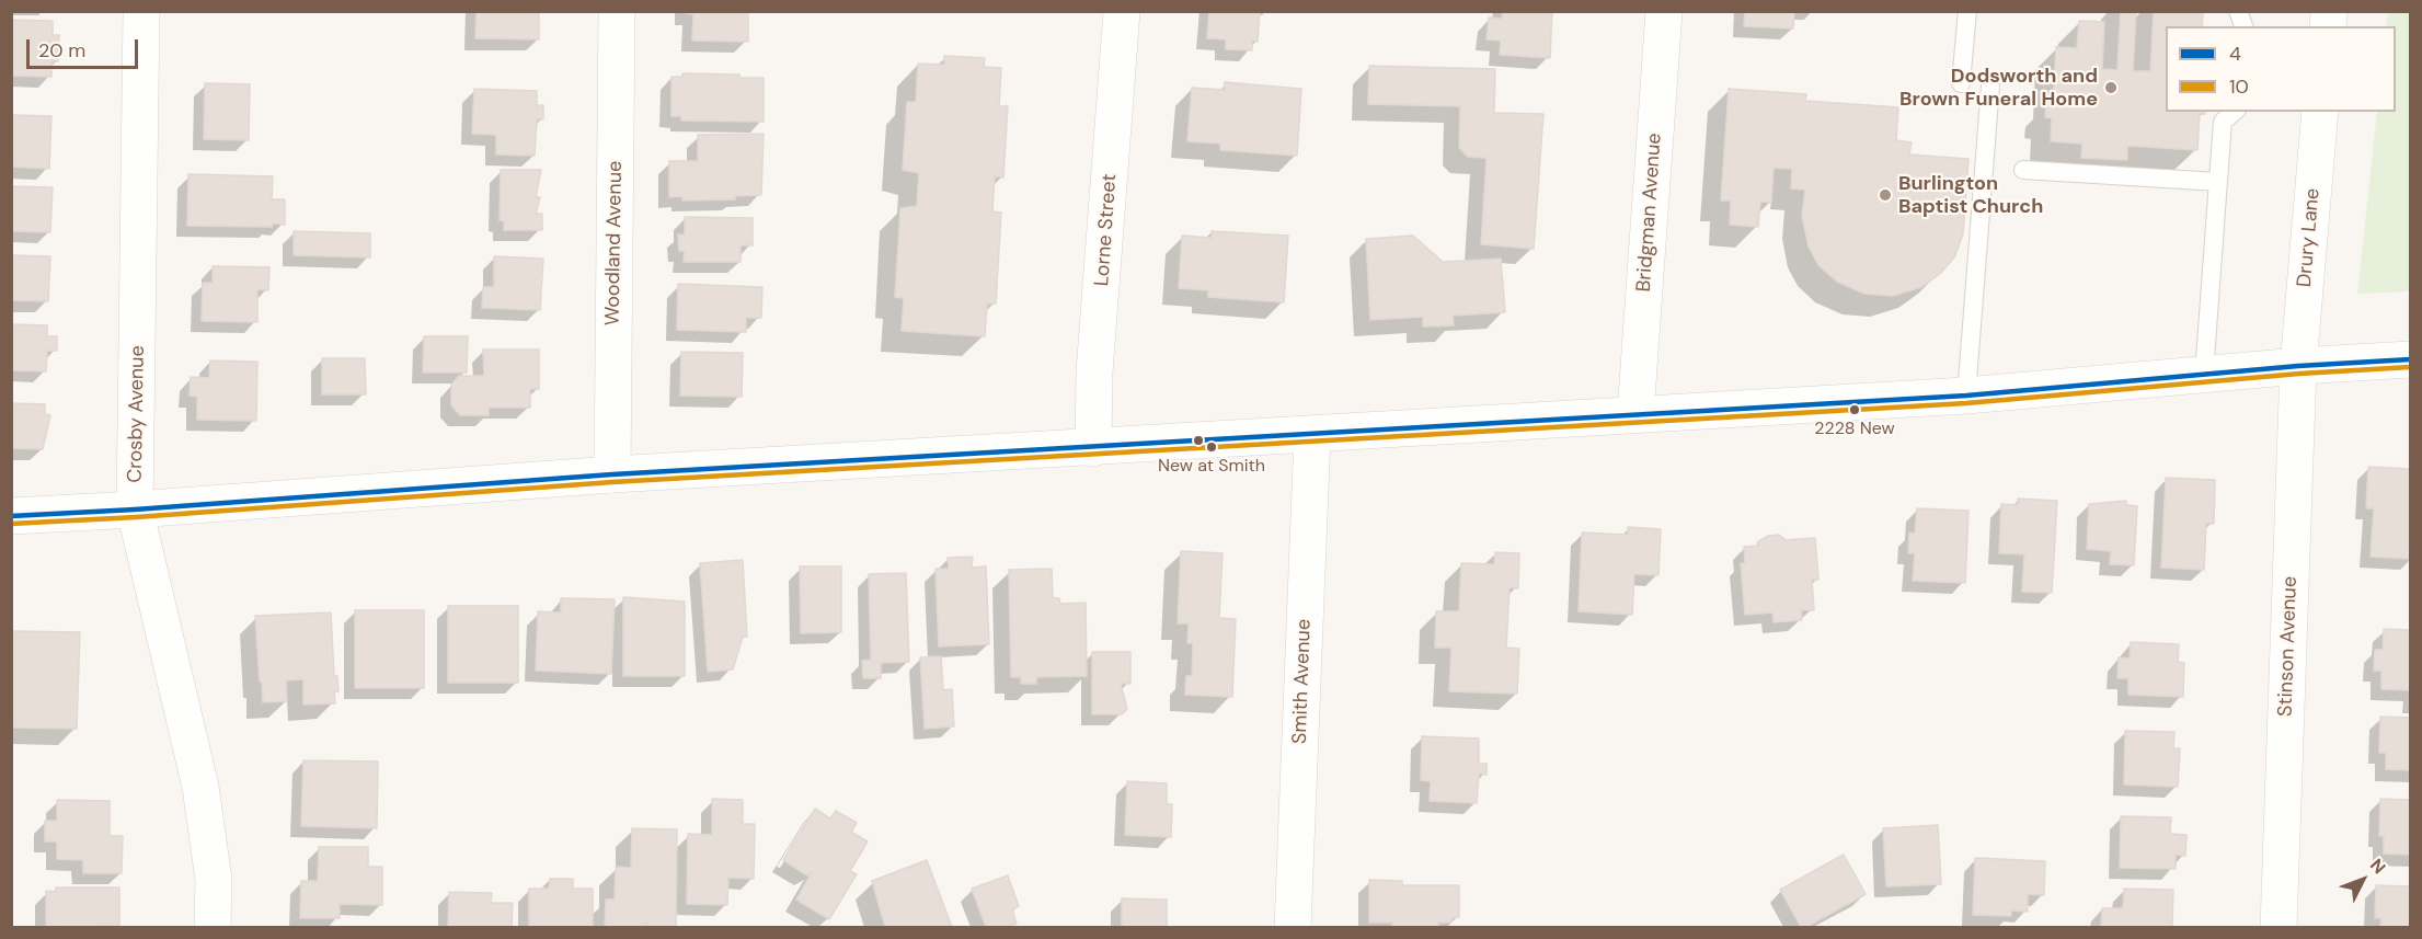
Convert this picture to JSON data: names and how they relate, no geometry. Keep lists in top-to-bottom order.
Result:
{
  "streets": {
    "street": [
      "Bridgman Avenue",
      "Lorne Street",
      "Drury Lane",
      "Woodland Avenue",
      "Crosby Avenue",
      "Stinson Avenue",
      "Smith Avenue"
    ]
  },
  "crossings": [
    ["Drury Lane", "Stinson Avenue"]
  ],
  "places": [
    "Dodsworth and Brown Funeral Home",
    "Burlington Baptist Church",
    "2228 New",
    "New at Smith"
  ],
  "lines": ["transit line 4", "transit line 10"],
  "legend": ["4", "10"],
  "scale_bar": "20 m",
  "north": "top right"
}
